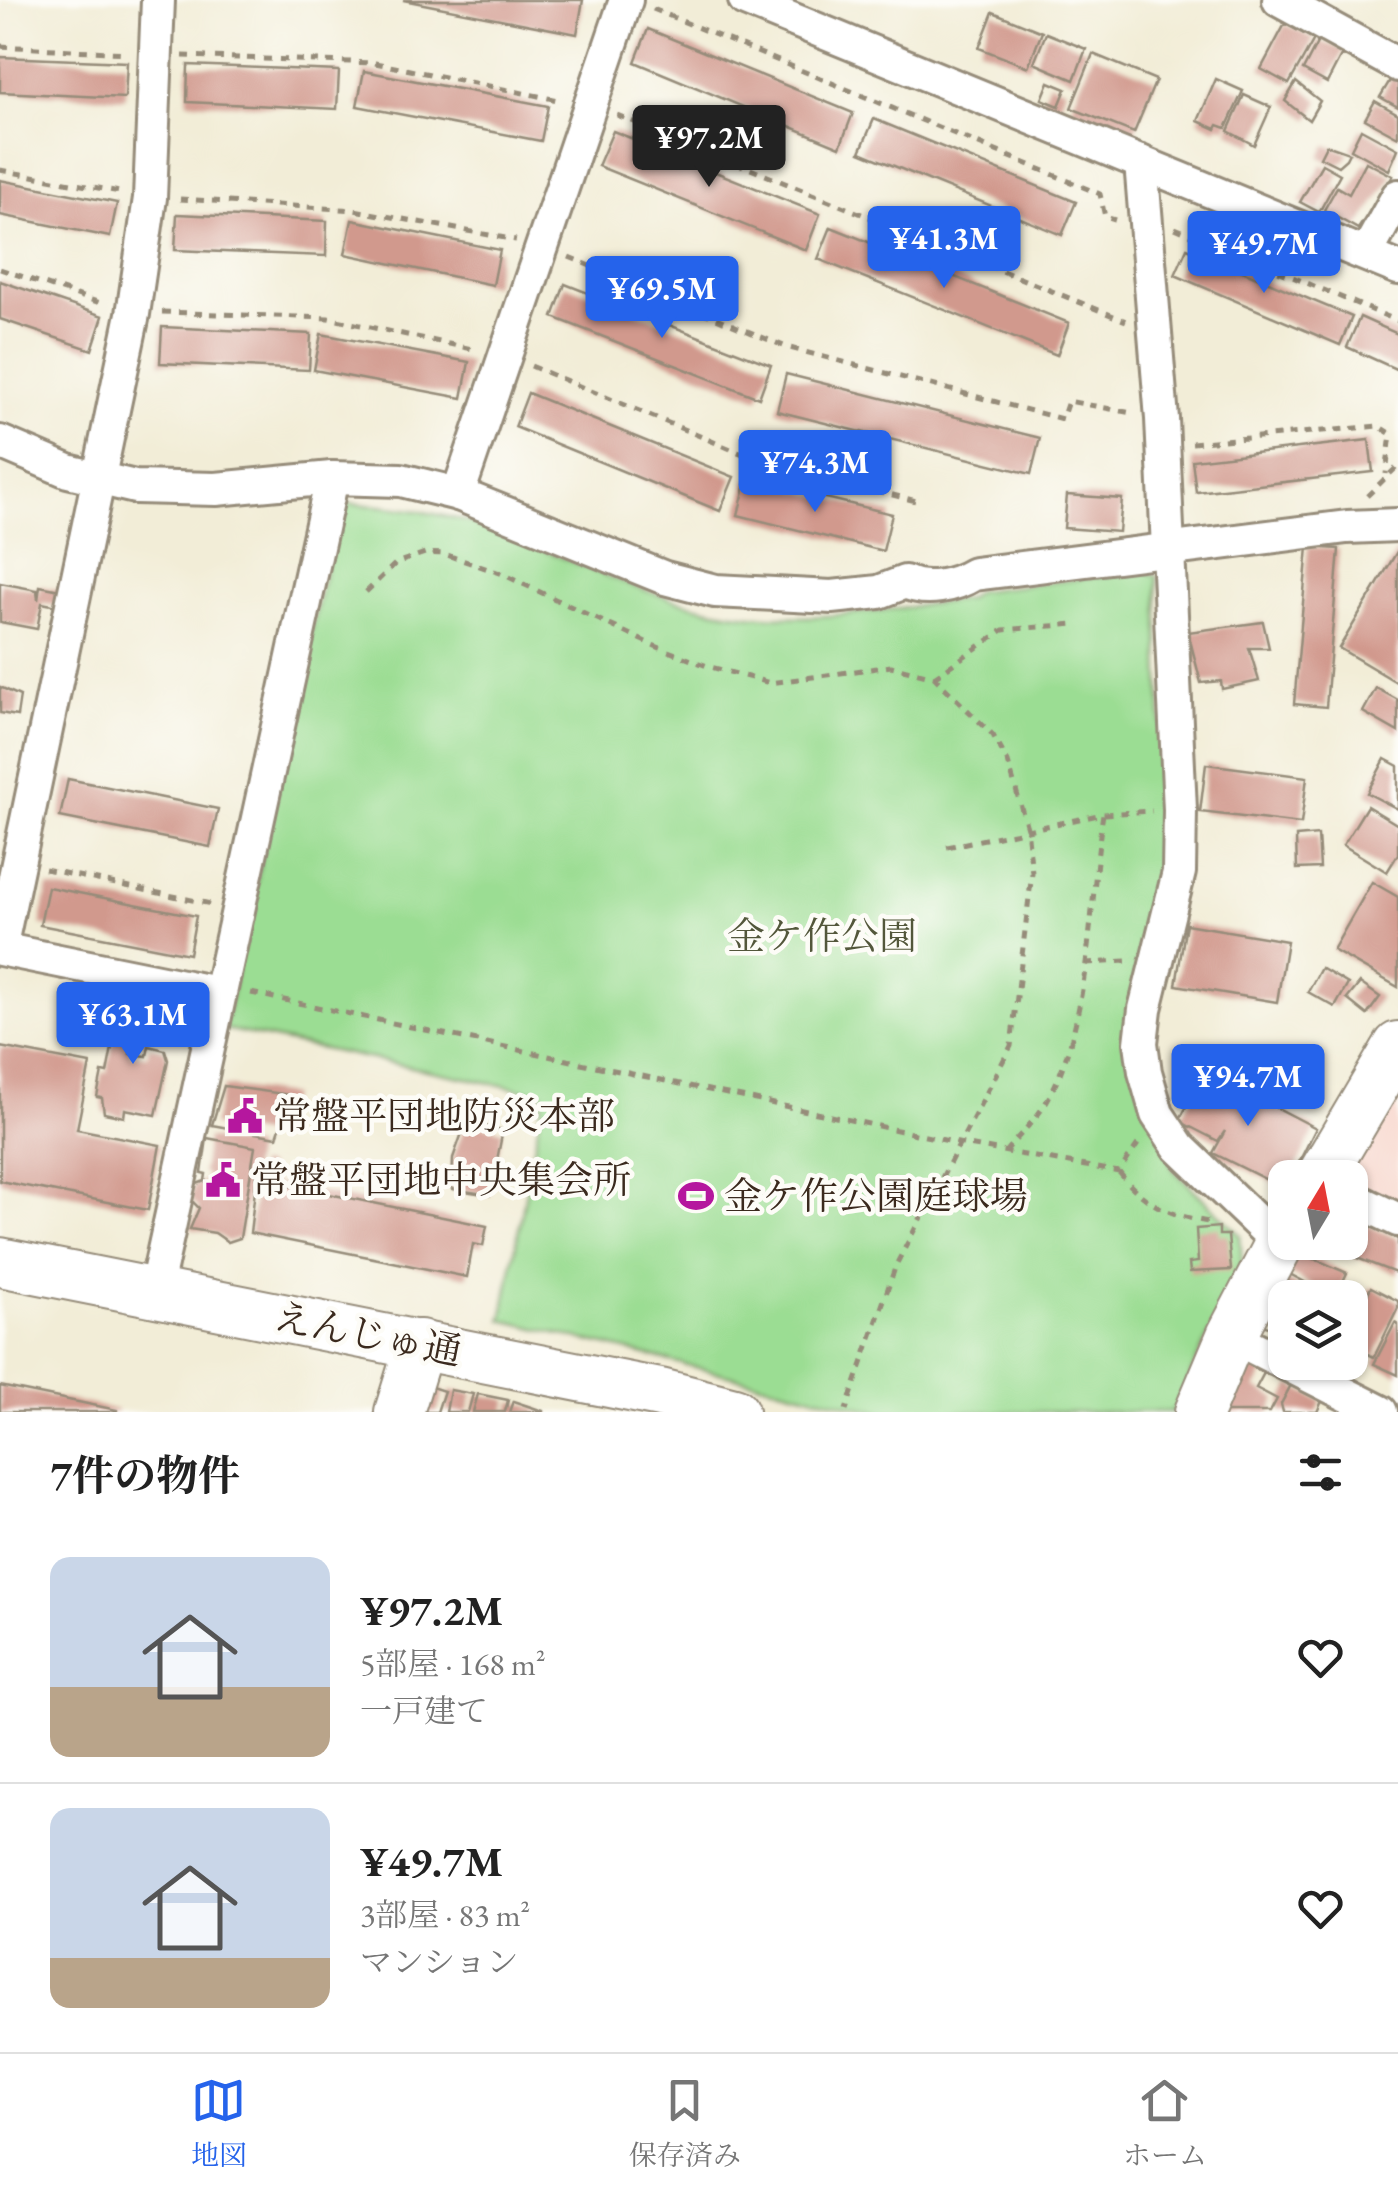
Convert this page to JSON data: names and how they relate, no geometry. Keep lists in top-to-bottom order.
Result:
{
  "streets": {
    "street": ["えんじゅ通"]
  },
  "parks": ["金ケ作公園"],
  "places": {
    "public building": ["常盤平団地防災本部", "常盤平団地中央集会所"],
    "sports": ["金ケ作公園庭球場"]
  },
  "north": "top",
  "page": {
    "price": [
      "¥97.2M",
      "¥41.3M",
      "¥49.7M",
      "¥69.5M",
      "¥74.3M",
      "¥63.1M",
      "¥94.7M"
    ],
    "heading": "7件の物件",
    "list": [
      {
        "name": "¥97.2M",
        "note": "5部屋 · 168 m² · 一戸建て"
      },
      {
        "name": "¥49.7M",
        "note": "3部屋 · 83 m² · マンション"
      }
    ],
    "tabs": ["地図", "保存済み", "ホーム"]
  }
}
